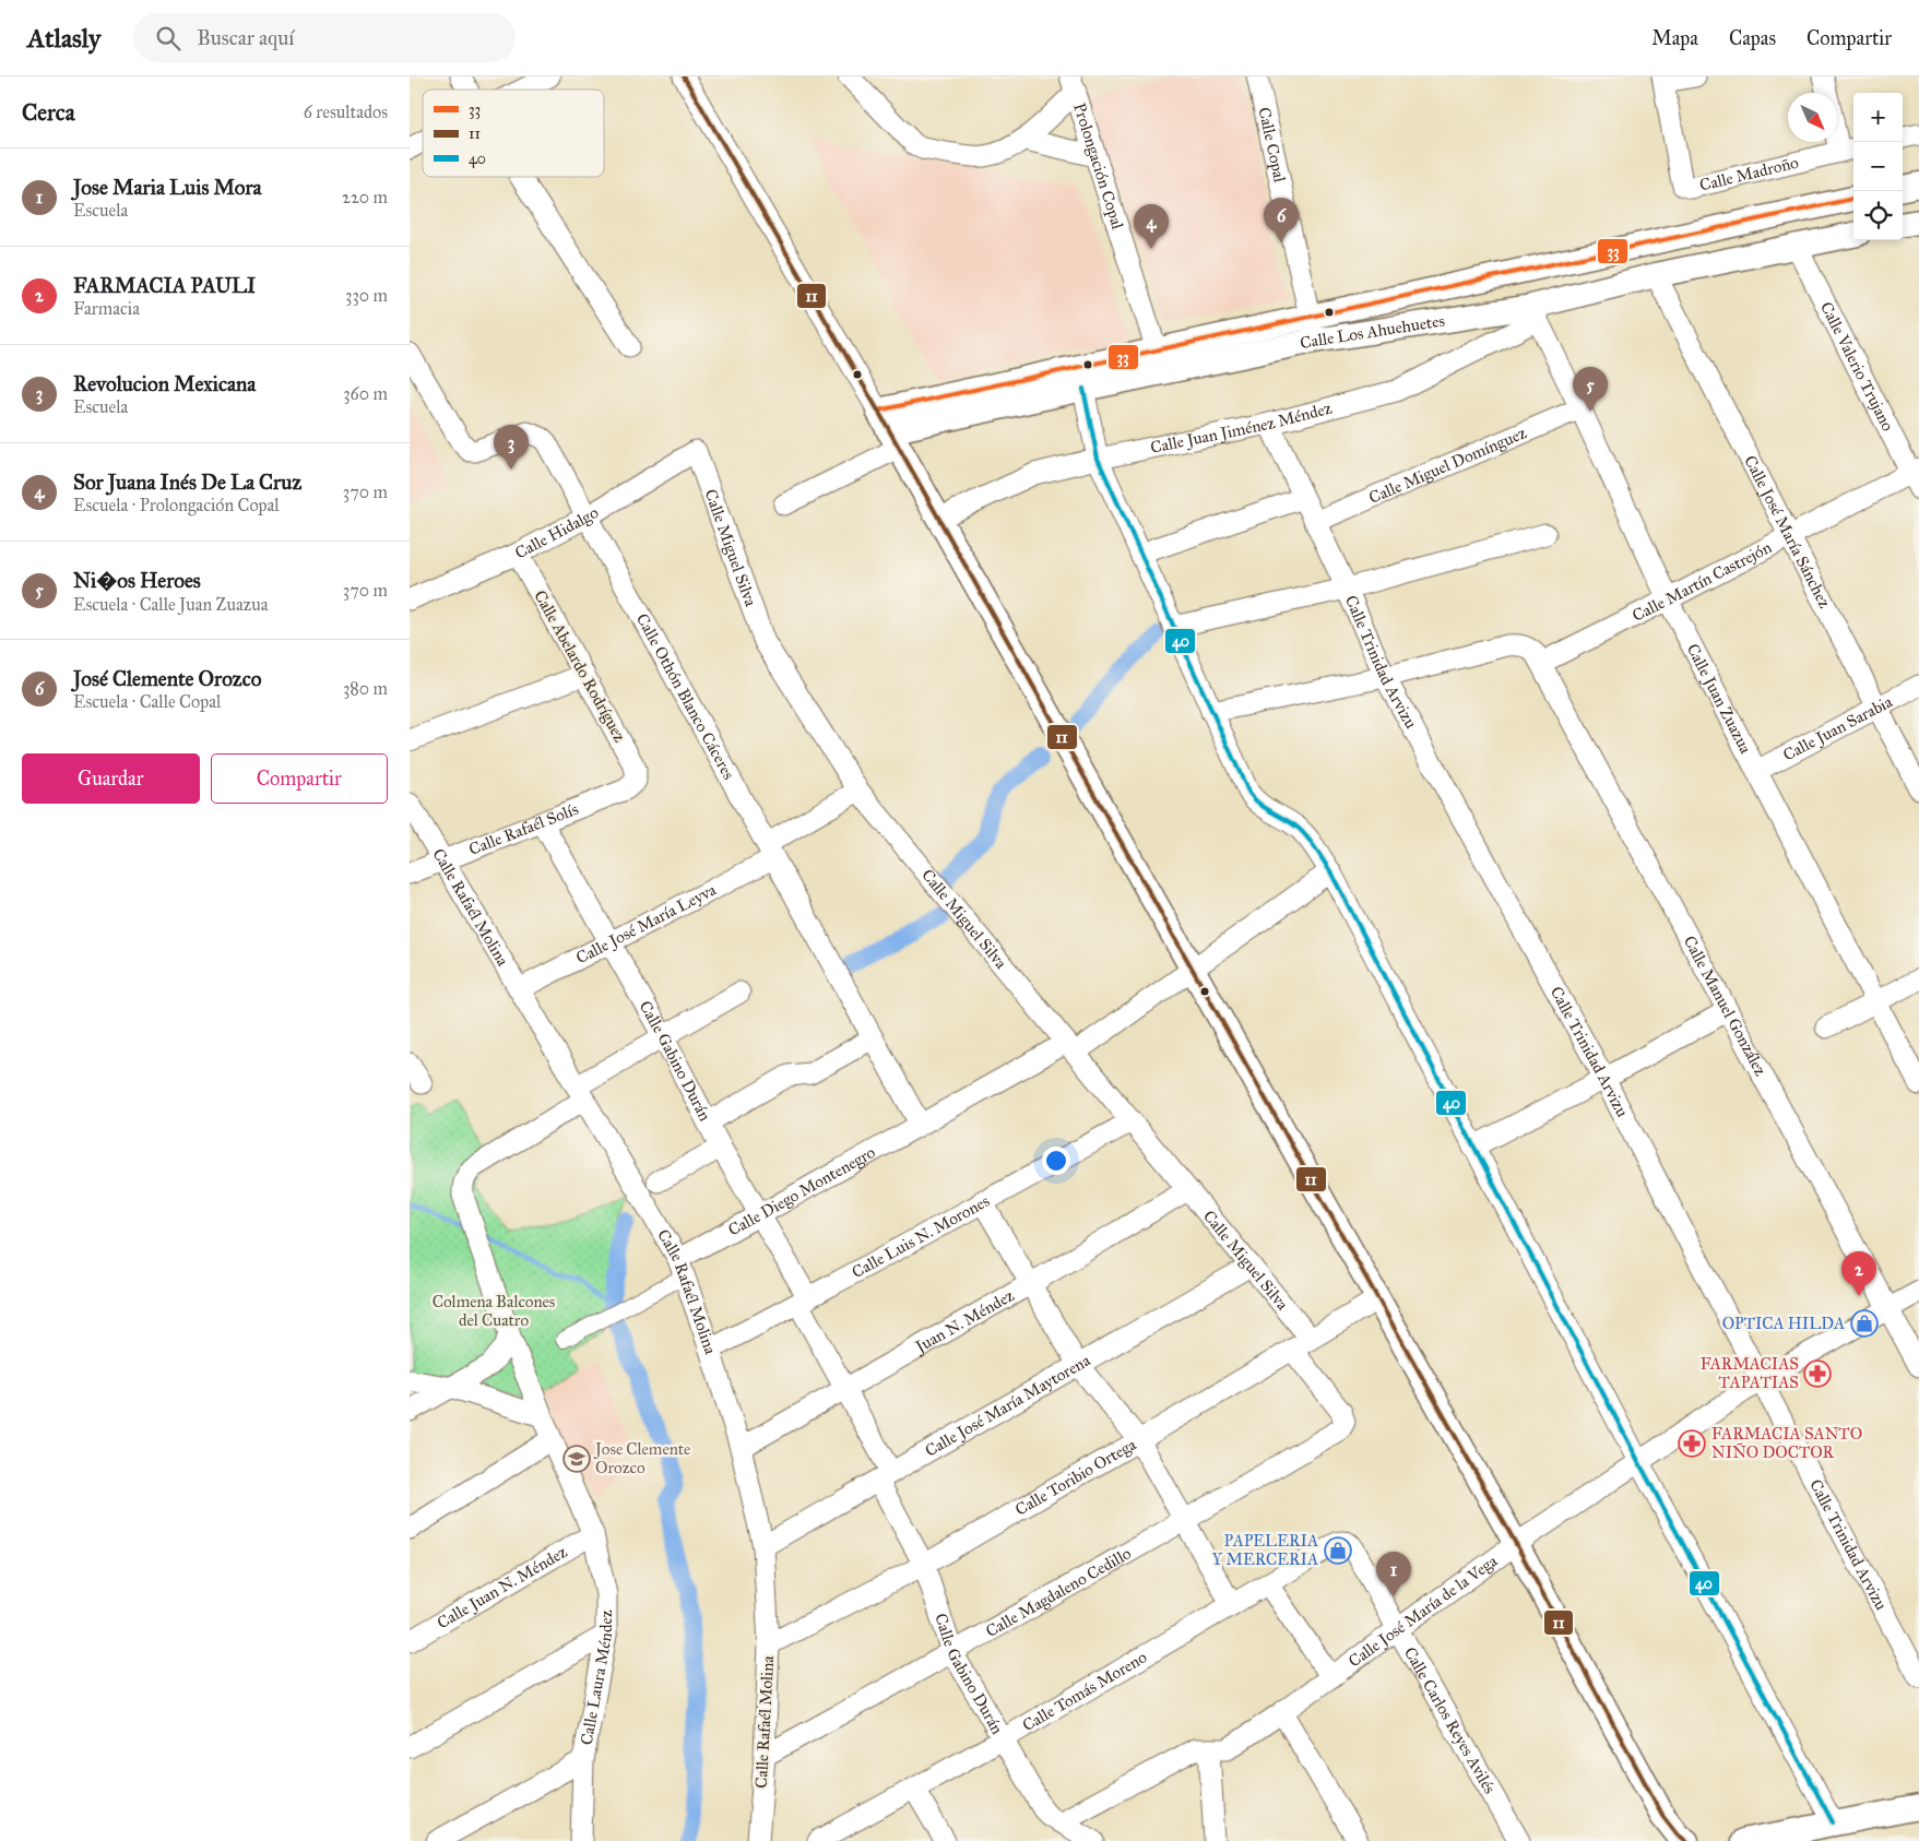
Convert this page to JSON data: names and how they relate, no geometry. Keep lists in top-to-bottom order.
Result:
{
  "streets": {
    "street": [
      "Calle Copal",
      "Prolongación Copal",
      "Calle Madroño",
      "Calle Los Ahuehuetes",
      "Calle Valerio Trujano",
      "Calle Juan Jiménez Méndez",
      "Calle Miguel Domínguez",
      "Calle José María Sánchez",
      "Calle Hidalgo",
      "Calle Miguel Silva",
      "Calle Martín Castrejón",
      "Calle Trinidad Arvizu",
      "Calle Abelardo Rodríguez",
      "Calle Othón Blanco Cáceres",
      "Calle Juan Zuazua",
      "Calle Juan Sarabia",
      "Calle Rafaél Solís",
      "Calle Rafaél Molina",
      "Calle José María Leyva",
      "Calle Manuel González",
      "Calle Gabino Durán",
      "Calle Diego Montenegro",
      "Calle Luis N. Morones",
      "Juan N. Méndez",
      "Calle José María Maytorena",
      "Calle Toribio Ortega",
      "Calle Juan N. Méndez",
      "Calle Magdaleno Cedillo",
      "Calle José María de la Vega",
      "Calle Laura Méndez",
      "Calle Tomás Moreno",
      "Calle Carlos Reyes Avilés"
    ]
  },
  "crossings": [
    ["Calle Copal", "Calle Los Ahuehuetes"],
    ["Prolongación Copal", "Calle Los Ahuehuetes"],
    ["Calle Los Ahuehuetes", "Calle Valerio Trujano"],
    ["Calle Los Ahuehuetes", "Calle Juan Jiménez Méndez"],
    ["Calle Los Ahuehuetes", "Calle José María Sánchez"],
    ["Calle Los Ahuehuetes", "Calle Juan Zuazua"],
    ["Calle Valerio Trujano", "Calle Martín Castrejón"],
    ["Calle Juan Jiménez Méndez", "Calle Trinidad Arvizu"],
    ["Calle Juan Jiménez Méndez", "Calle Juan Zuazua"],
    ["Calle Miguel Domínguez", "Calle Trinidad Arvizu"],
    ["Calle Miguel Domínguez", "Calle Juan Zuazua"],
    ["Calle José María Sánchez", "Calle Martín Castrejón"],
    ["Calle José María Sánchez", "Calle Juan Sarabia"],
    ["Calle Hidalgo", "Calle Miguel Silva"],
    ["Calle Hidalgo", "Calle Abelardo Rodríguez"],
    ["Calle Hidalgo", "Calle Othón Blanco Cáceres"],
    ["Calle Miguel Silva", "Calle José María Leyva"],
    ["Calle Miguel Silva", "Calle Diego Montenegro"],
    ["Calle Miguel Silva", "Calle Luis N. Morones"],
    ["Calle Miguel Silva", "Juan N. Méndez"],
    ["Calle Miguel Silva", "Calle José María Maytorena"],
    ["Calle Miguel Silva", "Calle Toribio Ortega"],
    ["Calle Martín Castrejón", "Calle Trinidad Arvizu"],
    ["Calle Martín Castrejón", "Calle Juan Zuazua"],
    ["Calle Martín Castrejón", "Calle Manuel González"],
    ["Calle Trinidad Arvizu", "Calle José María de la Vega"],
    ["Calle Abelardo Rodríguez", "Calle Rafaél Solís"],
    ["Calle Othón Blanco Cáceres", "Calle José María Leyva"],
    ["Calle Othón Blanco Cáceres", "Calle Diego Montenegro"],
    ["Calle Juan Zuazua", "Calle Juan Sarabia"],
    ["Calle Rafaél Solís", "Calle Rafaél Molina"],
    ["Calle Rafaél Solís", "Calle Gabino Durán"],
    ["Calle Rafaél Molina", "Calle José María Leyva"],
    ["Calle Rafaél Molina", "Calle Diego Montenegro"],
    ["Calle Rafaél Molina", "Calle Luis N. Morones"],
    ["Calle Rafaél Molina", "Juan N. Méndez"],
    ["Calle Rafaél Molina", "Calle José María Maytorena"],
    ["Calle Rafaél Molina", "Calle Toribio Ortega"],
    ["Calle Rafaél Molina", "Calle Magdaleno Cedillo"],
    ["Calle Rafaél Molina", "Calle Laura Méndez"],
    ["Calle José María Leyva", "Calle Gabino Durán"],
    ["Calle Manuel González", "Calle José María de la Vega"],
    ["Calle Gabino Durán", "Calle Diego Montenegro"],
    ["Calle Gabino Durán", "Calle Luis N. Morones"],
    ["Calle Gabino Durán", "Juan N. Méndez"],
    ["Calle Gabino Durán", "Calle José María Maytorena"],
    ["Calle Gabino Durán", "Calle Toribio Ortega"],
    ["Calle Gabino Durán", "Calle Magdaleno Cedillo"],
    ["Calle Gabino Durán", "Calle José María de la Vega"],
    ["Calle Gabino Durán", "Calle Laura Méndez"],
    ["Calle Gabino Durán", "Calle Tomás Moreno"],
    ["Calle Toribio Ortega", "Calle Magdaleno Cedillo"],
    ["Calle Juan N. Méndez", "Calle Laura Méndez"],
    ["Calle José María de la Vega", "Calle Carlos Reyes Avilés"],
    ["Calle Tomás Moreno", "Calle Carlos Reyes Avilés"]
  ],
  "parks": ["Colmena Balcones del Cuatro"],
  "places": {
    "shop": ["OPTICA HILDA", "PAPELERIA Y MERCERIA"],
    "pharmacy": ["FARMACIAS TAPATIAS", "FARMACIA SANTO NIÑO DOCTOR"],
    "school or university": ["Jose Clemente Orozco"]
  },
  "lines": ["transit line 11", "transit line 33", "transit line 40"],
  "legend": ["33", "11", "40"],
  "north": "bottom right",
  "page": {
    "header": "Atlasly",
    "search": "Buscar aquí",
    "nav": ["Mapa", "Capas", "Compartir"],
    "heading": ["Cerca", "6 resultados"],
    "map_buttons": ["+", "−"],
    "list": [
      {
        "mark": "1",
        "name": "Jose Maria Luis Mora",
        "note": "Escuela",
        "value": "220 m"
      },
      {
        "mark": "2",
        "name": "FARMACIA PAULI",
        "note": "Farmacia",
        "value": "330 m"
      },
      {
        "mark": "3",
        "name": "Revolucion Mexicana",
        "note": "Escuela",
        "value": "360 m"
      },
      {
        "mark": "4",
        "name": "Sor Juana Inés De La Cruz",
        "note": "Escuela · Prolongación Copal",
        "value": "370 m"
      },
      {
        "mark": "5",
        "name": "Ni�os Heroes",
        "note": "Escuela · Calle Juan Zuazua",
        "value": "370 m"
      },
      {
        "mark": "6",
        "name": "José Clemente Orozco",
        "note": "Escuela · Calle Copal",
        "value": "380 m"
      }
    ],
    "pins": [
      "6",
      "4",
      "5",
      "3",
      "2",
      "1"
    ],
    "buttons": ["Guardar", "Compartir"]
  }
}
